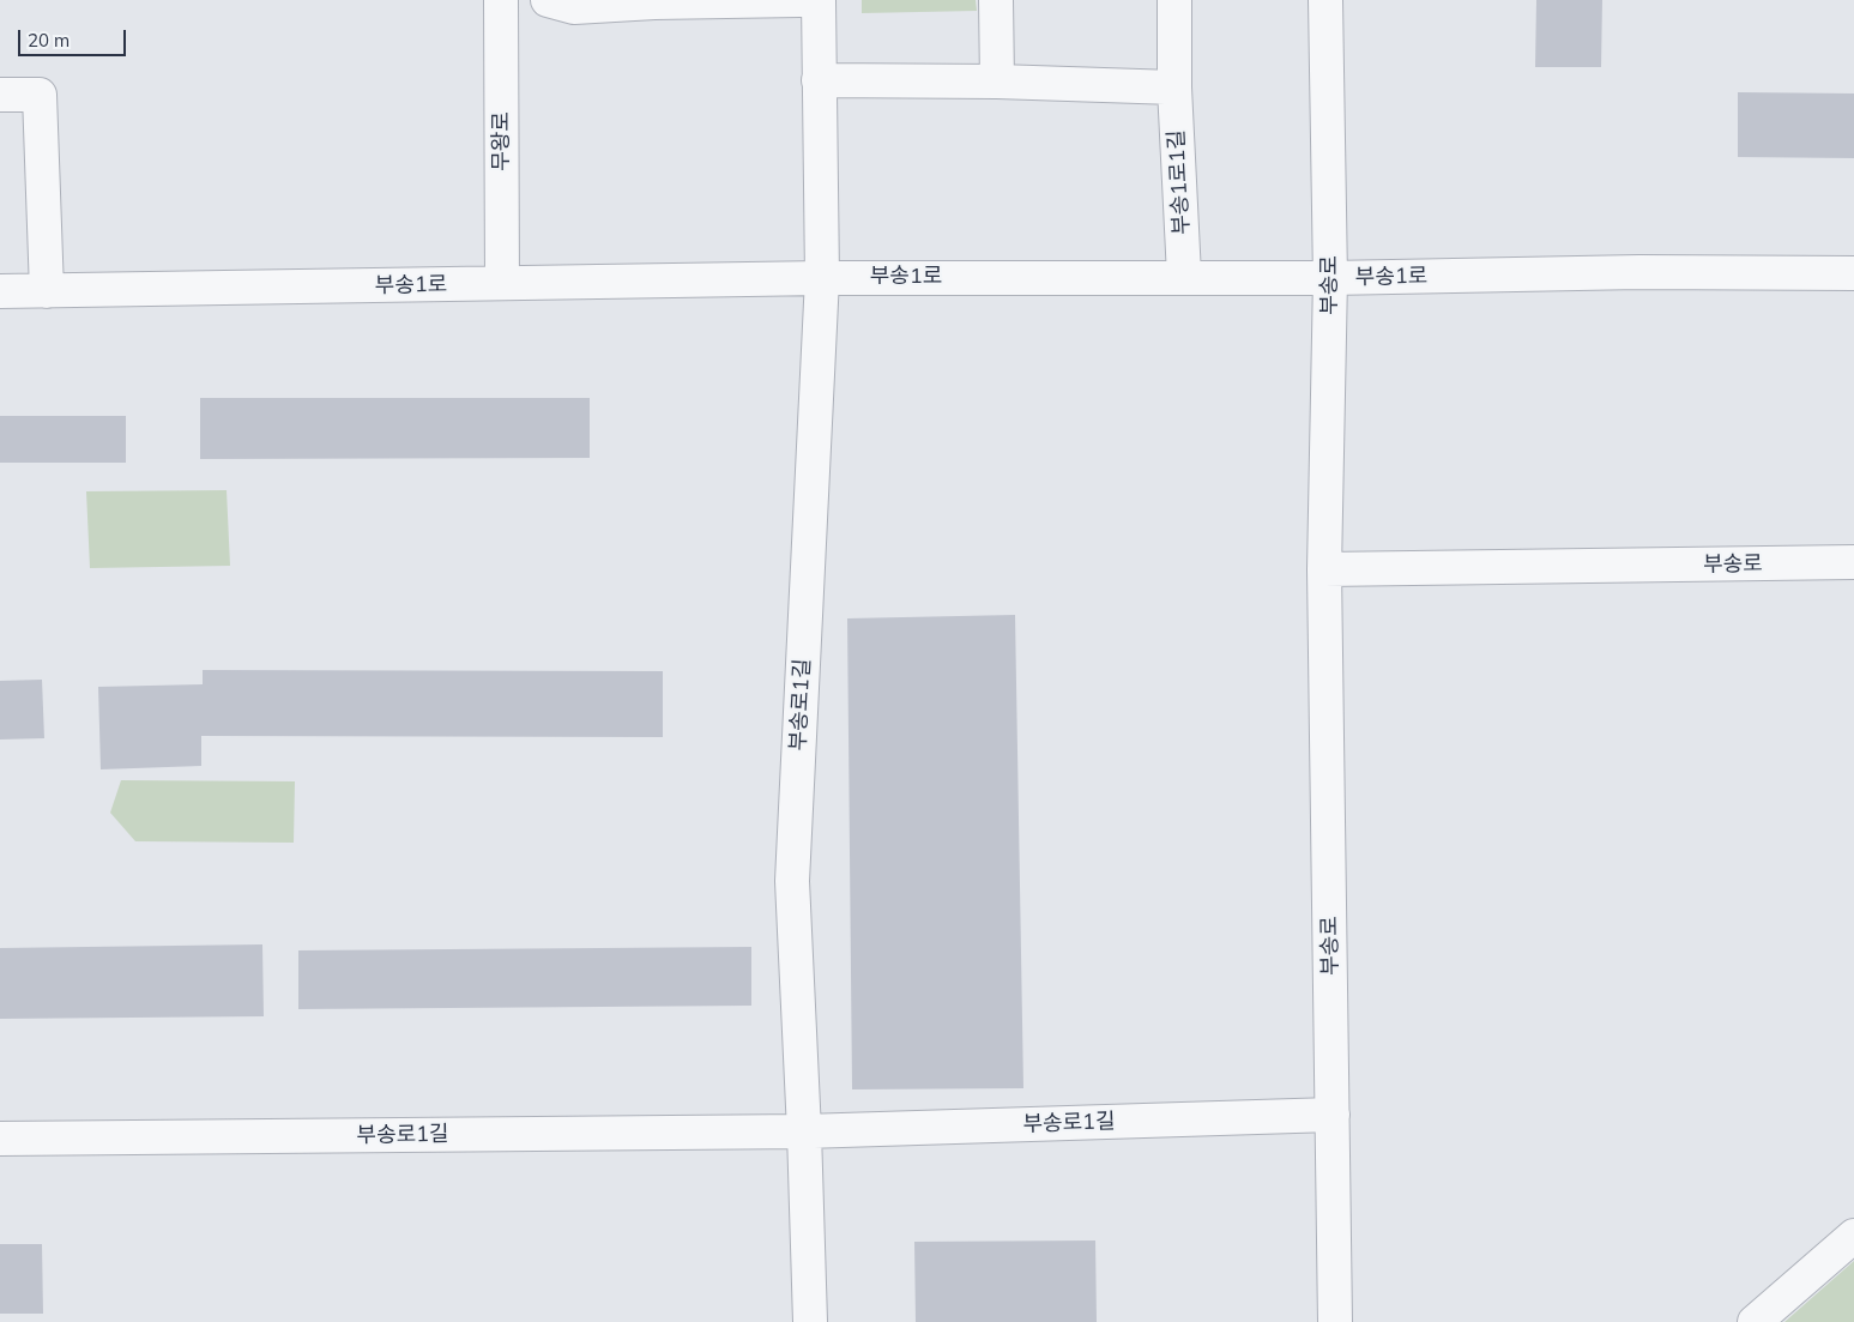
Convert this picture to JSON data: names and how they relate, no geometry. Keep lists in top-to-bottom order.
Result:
{
  "streets": {
    "street": [
      "무왕로",
      "부송1로1길",
      "부송1로",
      "부송로",
      "부송로1길"
    ]
  },
  "crossings": [
    ["무왕로", "부송1로"],
    ["부송1로1길", "부송1로"],
    ["부송1로", "부송로"],
    ["부송1로", "부송로1길"],
    ["부송로", "부송로1길"]
  ],
  "scale_bar": "20 m"
}
